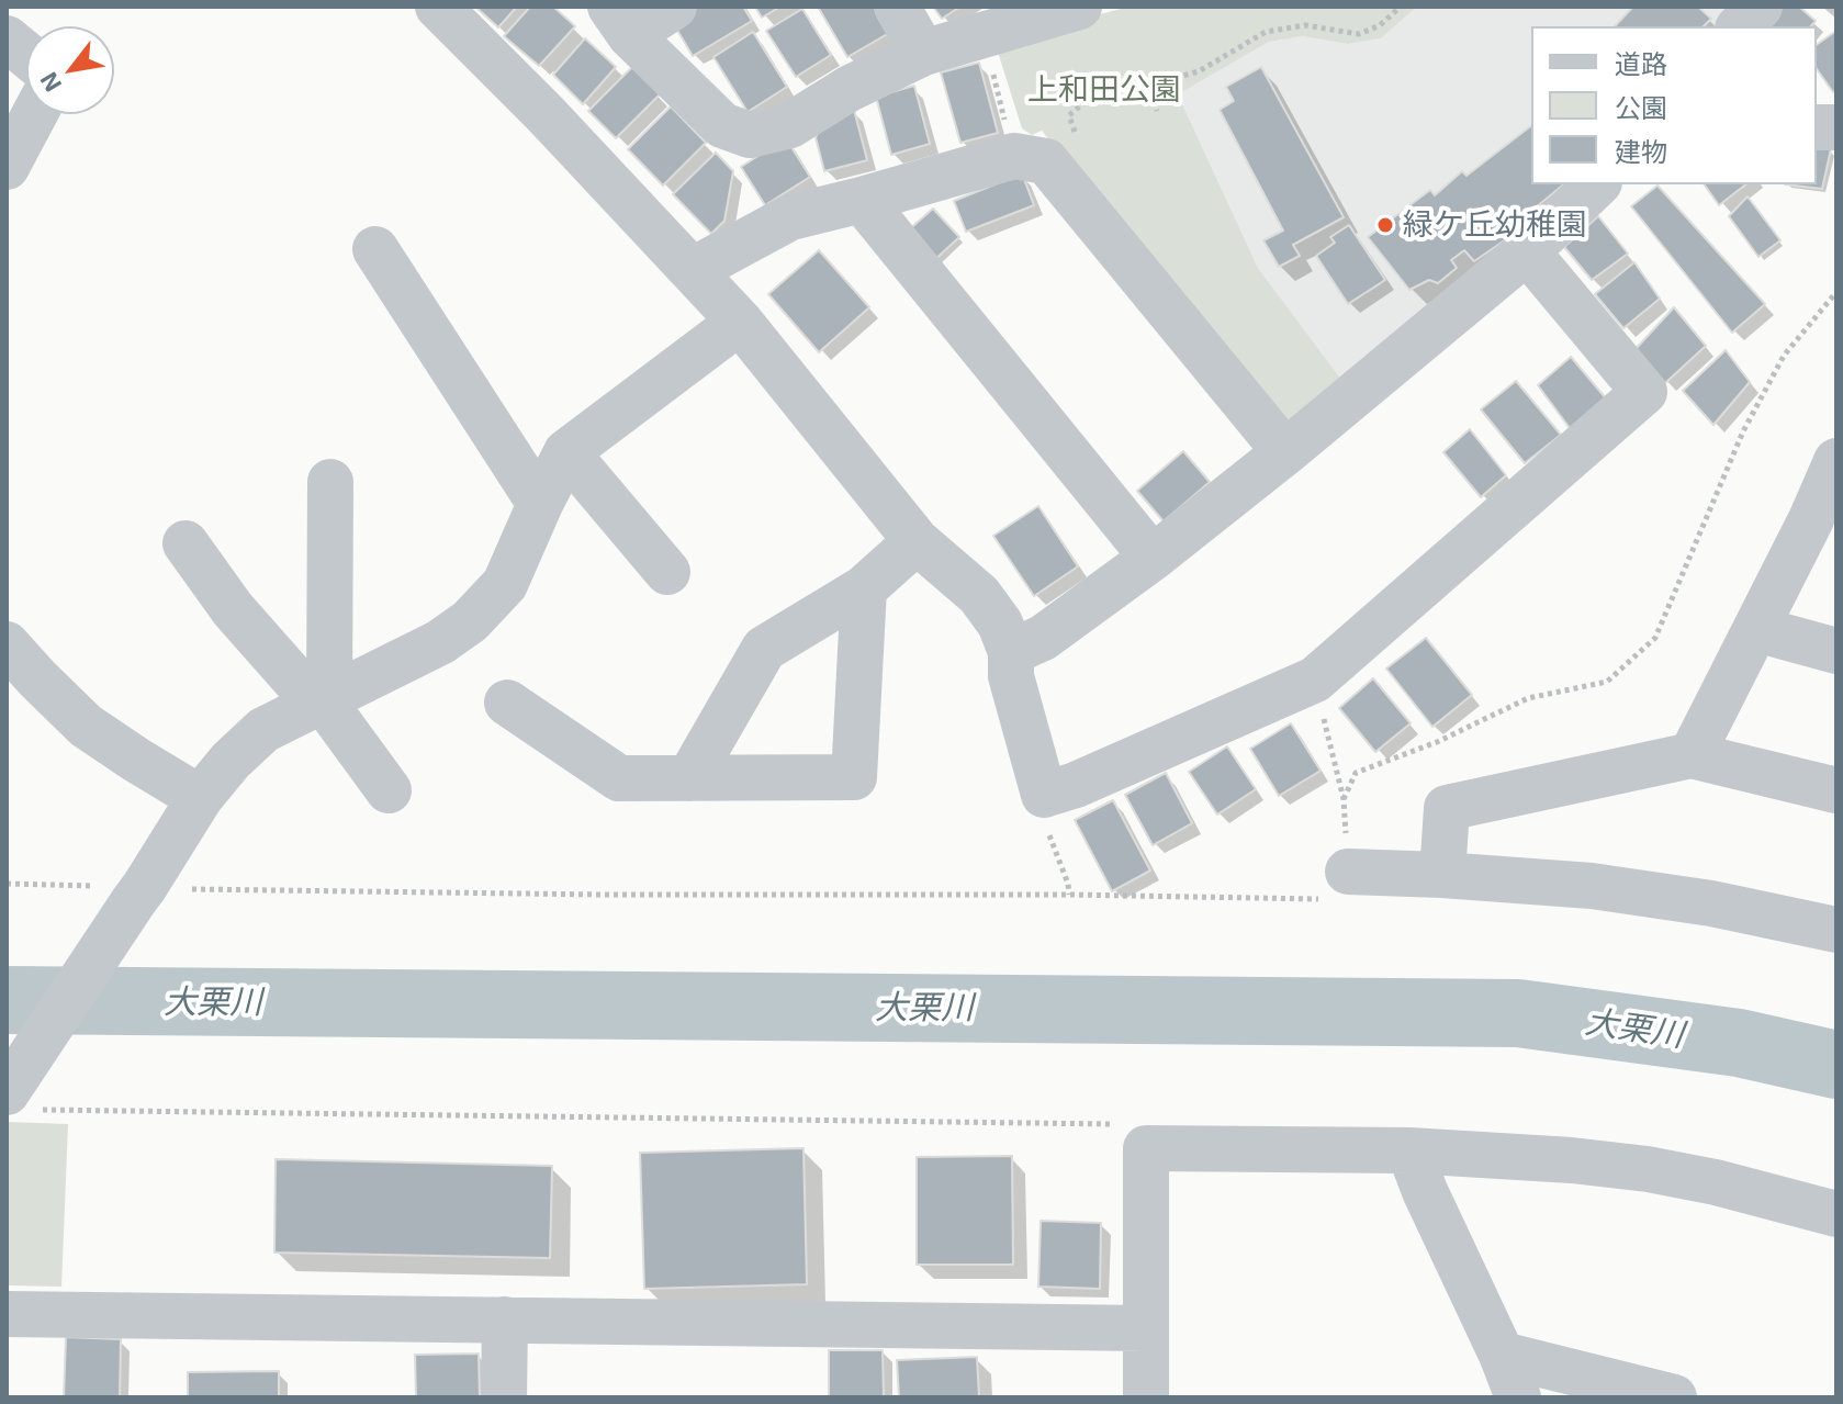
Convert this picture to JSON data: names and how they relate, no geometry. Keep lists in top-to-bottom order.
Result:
{
  "water": ["大栗川"],
  "parks": ["上和田公園"],
  "places": ["緑ケ丘幼稚園"],
  "legend": ["道路", "公園", "建物"],
  "north": "bottom left"
}
